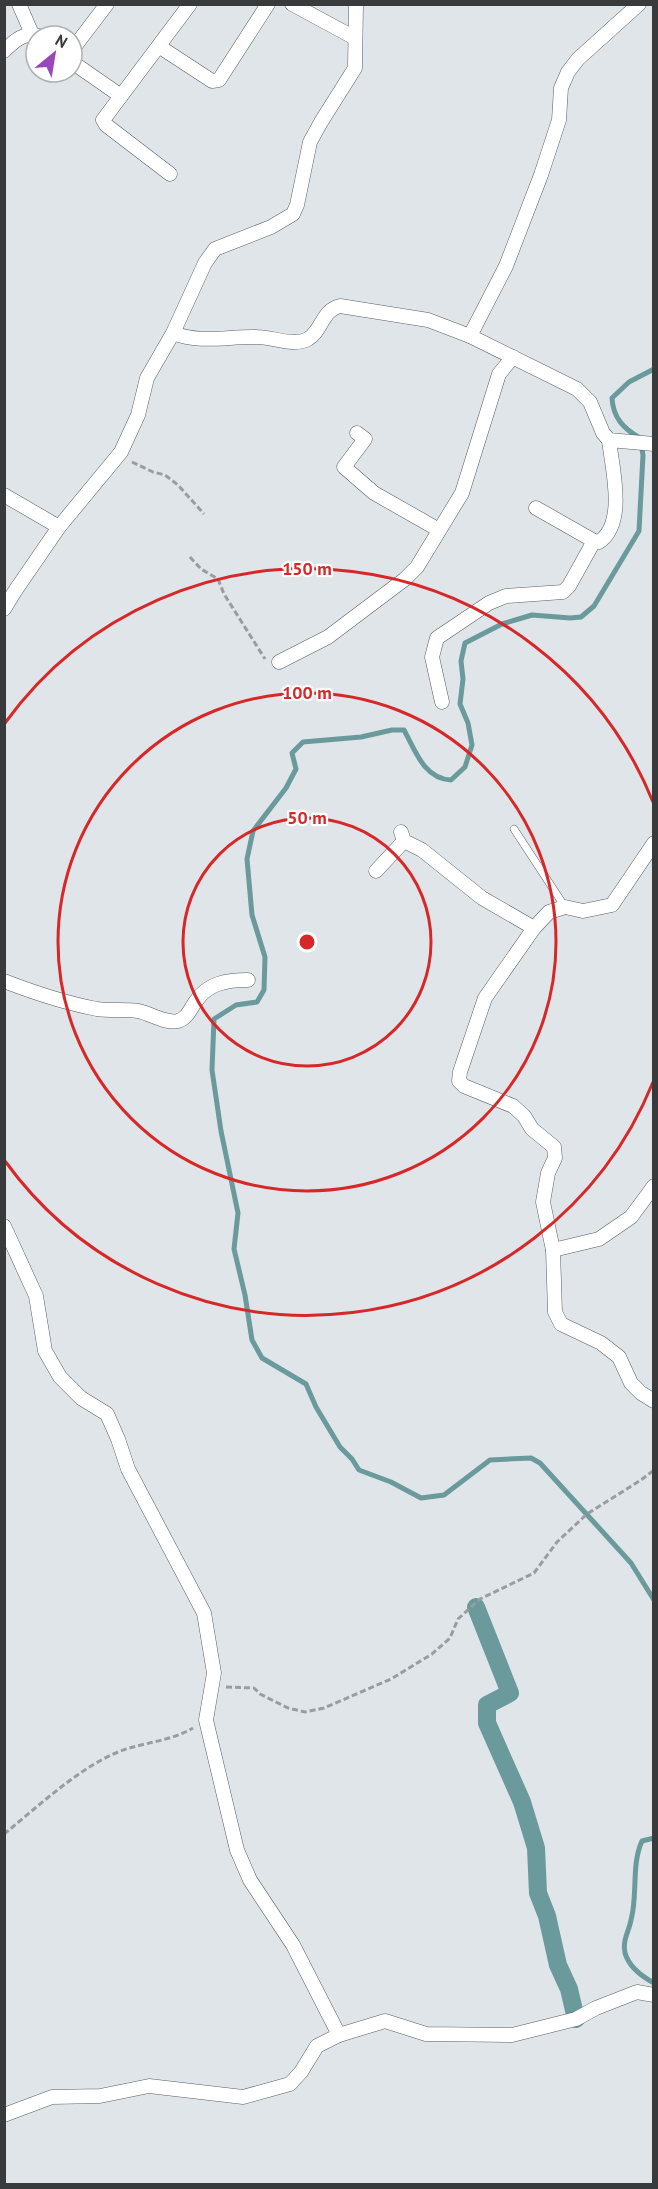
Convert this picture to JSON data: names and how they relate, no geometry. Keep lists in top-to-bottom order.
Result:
{
  "north": "top right",
  "rings": ["150 m", "100 m", "50 m"]
}
